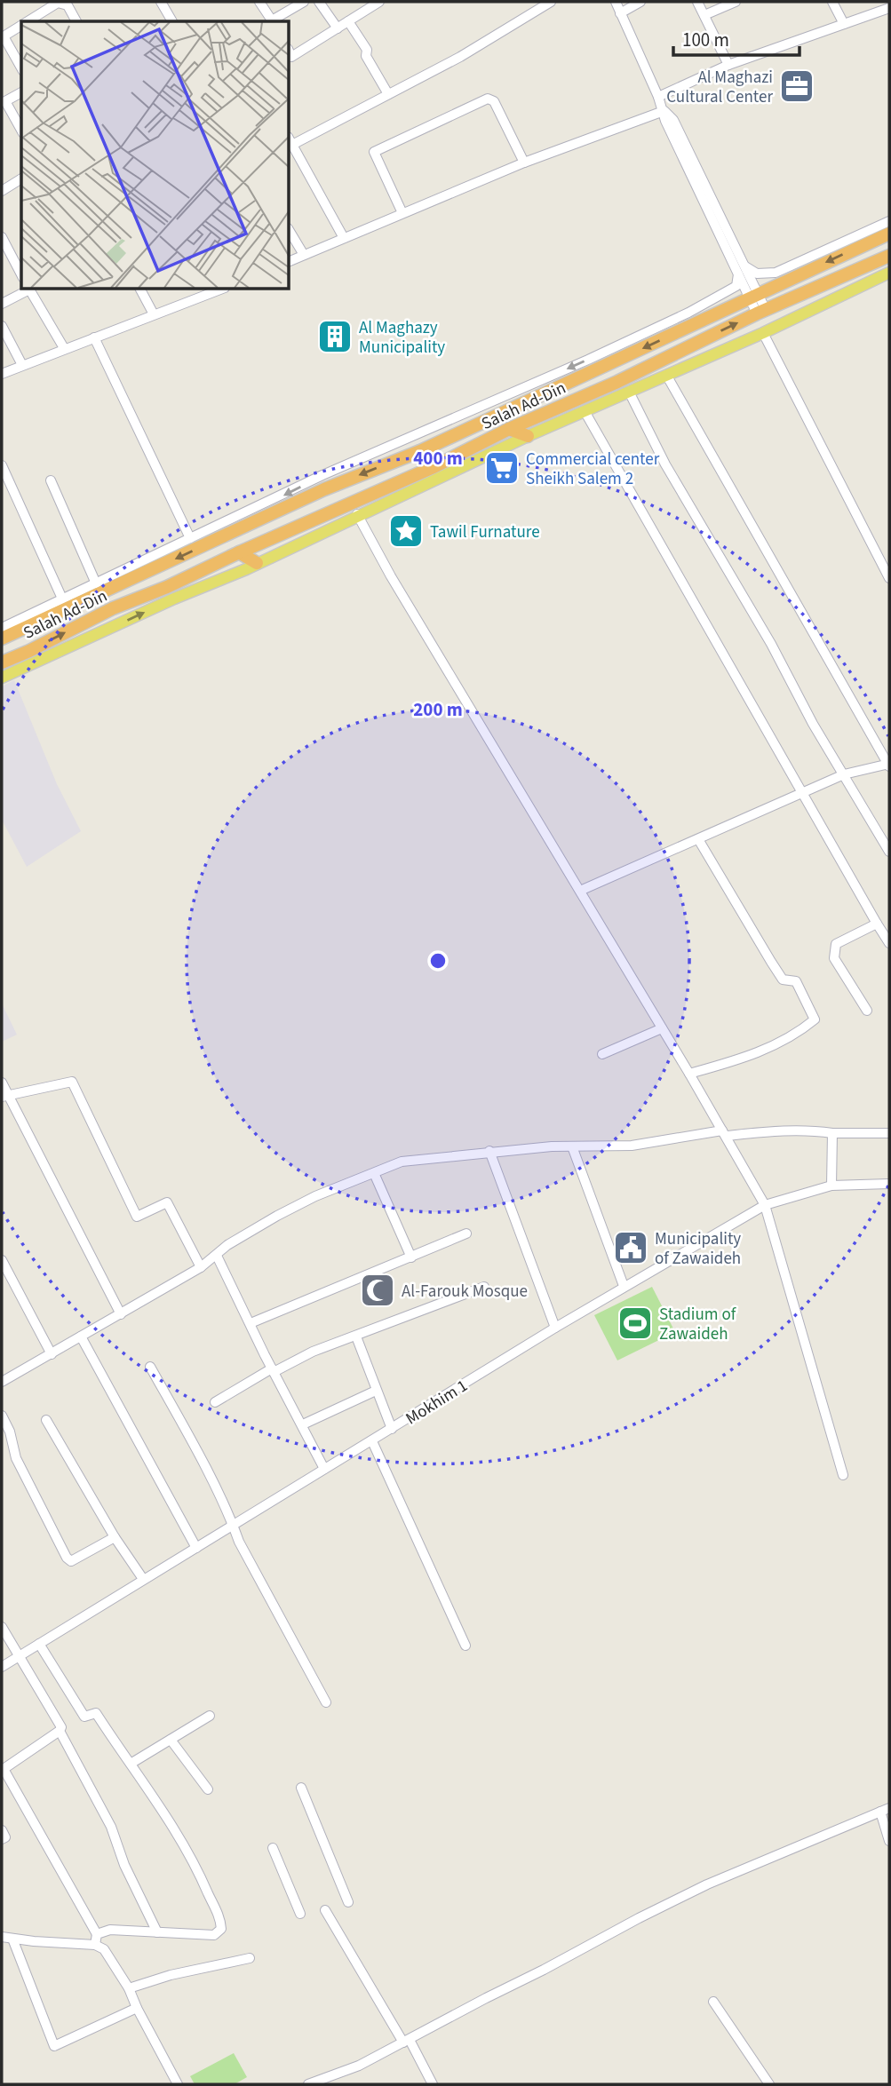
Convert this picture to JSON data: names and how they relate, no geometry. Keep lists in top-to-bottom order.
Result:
{
  "streets": {
    "highway": ["Salah Ad-Din"],
    "street": ["Mokhim 1"]
  },
  "places": {
    "office": ["Al Maghazi Cultural Center"],
    "building": ["Al Maghazy Municipality"],
    "supermarket": ["Commercial center Sheikh Salem 2"],
    "place": ["Tawil Furnature"],
    "public building": ["Municipality of Zawaideh"],
    "mosque": ["Al-Farouk Mosque"],
    "sports": ["Stadium of Zawaideh"]
  },
  "scale_bar": "100 m",
  "rings": ["400 m", "200 m"]
}
